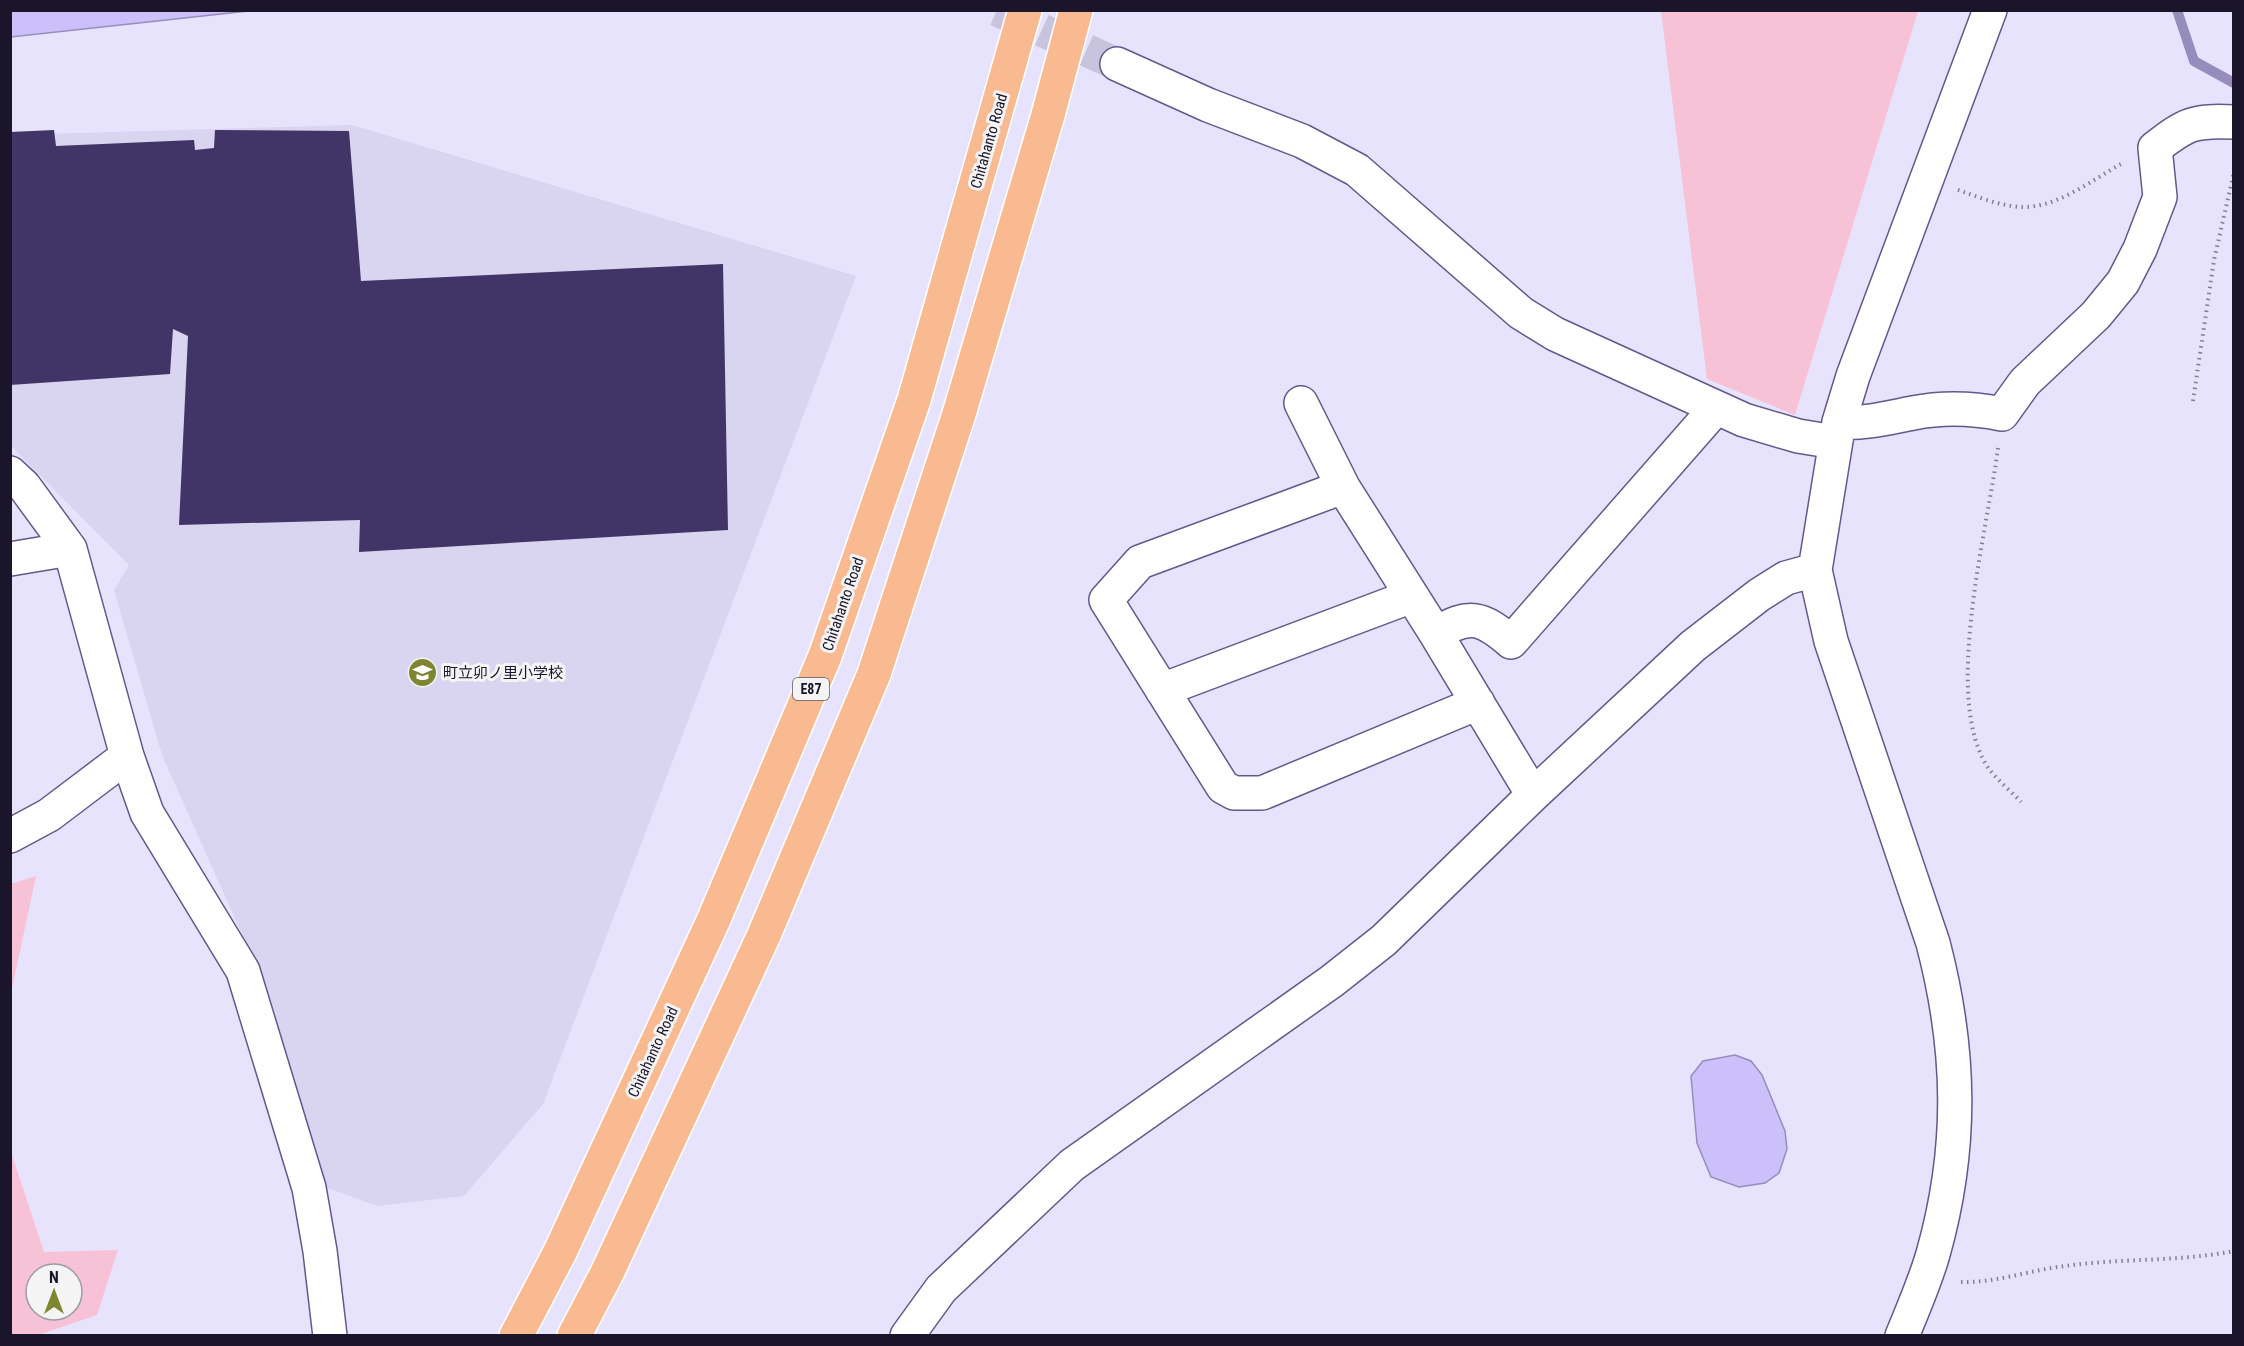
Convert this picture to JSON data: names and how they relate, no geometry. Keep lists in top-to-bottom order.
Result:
{
  "streets": {
    "highway": ["Chitahanto Road", "E87"]
  },
  "places": {
    "school or university": ["町立卯ノ里小学校"]
  },
  "north": "top"
}
